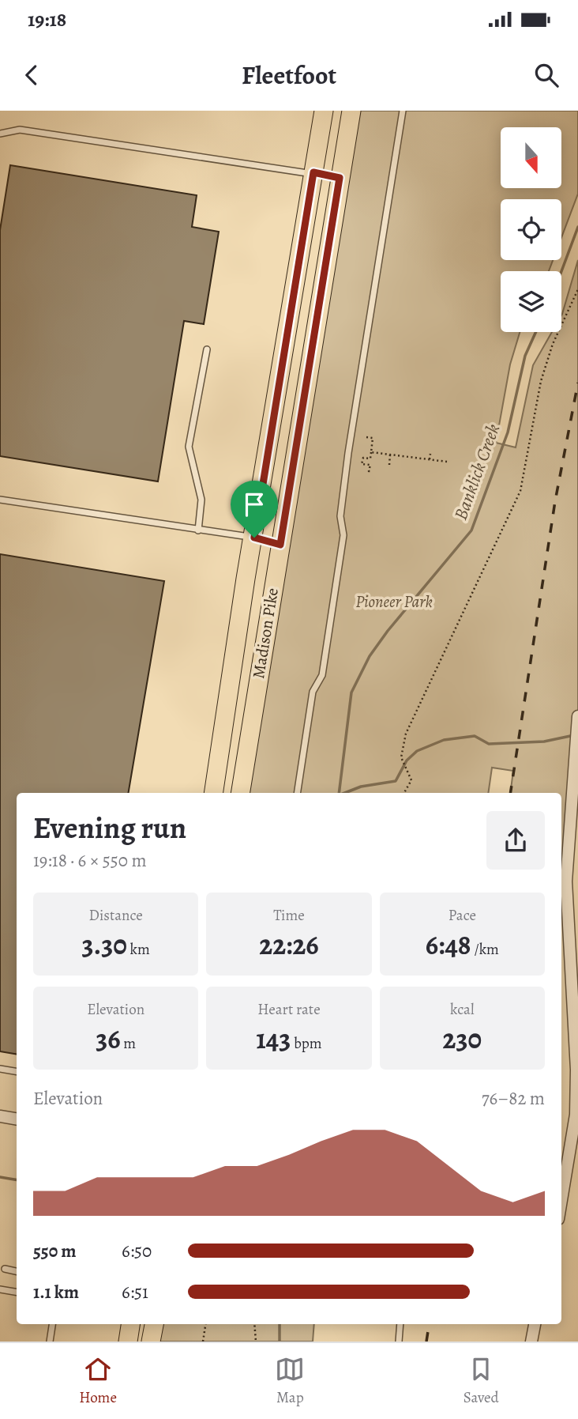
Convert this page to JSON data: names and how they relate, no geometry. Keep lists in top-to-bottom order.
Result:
{
  "streets": {
    "main road": ["Madison Pike"]
  },
  "water": ["Banklick Creek"],
  "parks": ["Pioneer Park"],
  "north": "bottom",
  "page": {
    "status": "19:18",
    "header": "Fleetfoot",
    "heading": ["Evening run", "19:18 · 6 × 550 m"],
    "stats": [
      ["Distance", "3.30 km"],
      ["Time", "22:26"],
      ["Pace", "6:48 /km"],
      ["Elevation", "36 m"],
      ["Heart rate", "143 bpm"],
      ["kcal", "230"]
    ],
    "chart": ["Elevation", "76–82 m"],
    "list": [
      {
        "name": "550 m",
        "note": "6:50"
      },
      {
        "name": "1.1 km",
        "note": "6:51"
      }
    ],
    "tabs": ["Home", "Map", "Saved"]
  }
}
